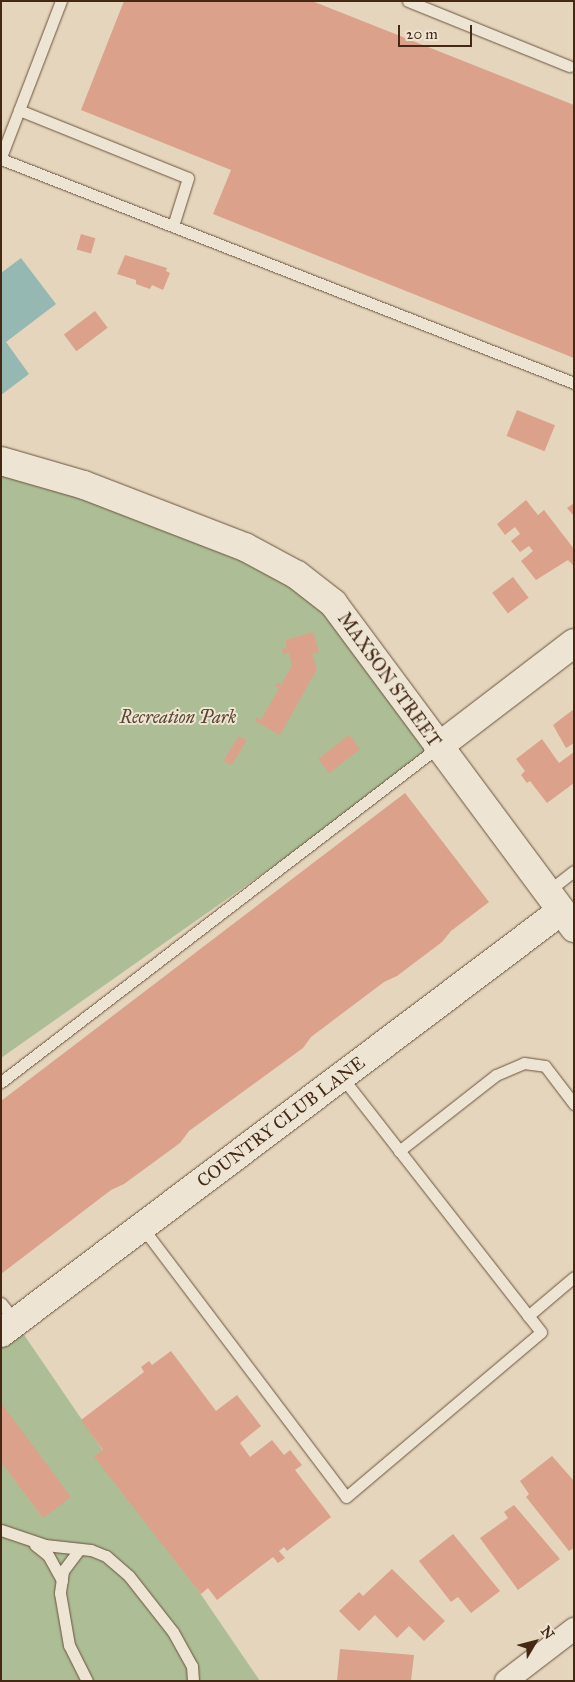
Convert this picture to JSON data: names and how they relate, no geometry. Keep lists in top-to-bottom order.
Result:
{
  "streets": {
    "street": ["MAXSON STREET", "COUNTRY CLUB LANE"]
  },
  "crossings": [
    ["MAXSON STREET", "COUNTRY CLUB LANE"]
  ],
  "parks": ["Recreation Park"],
  "scale_bar": "20 m",
  "north": "top right"
}
